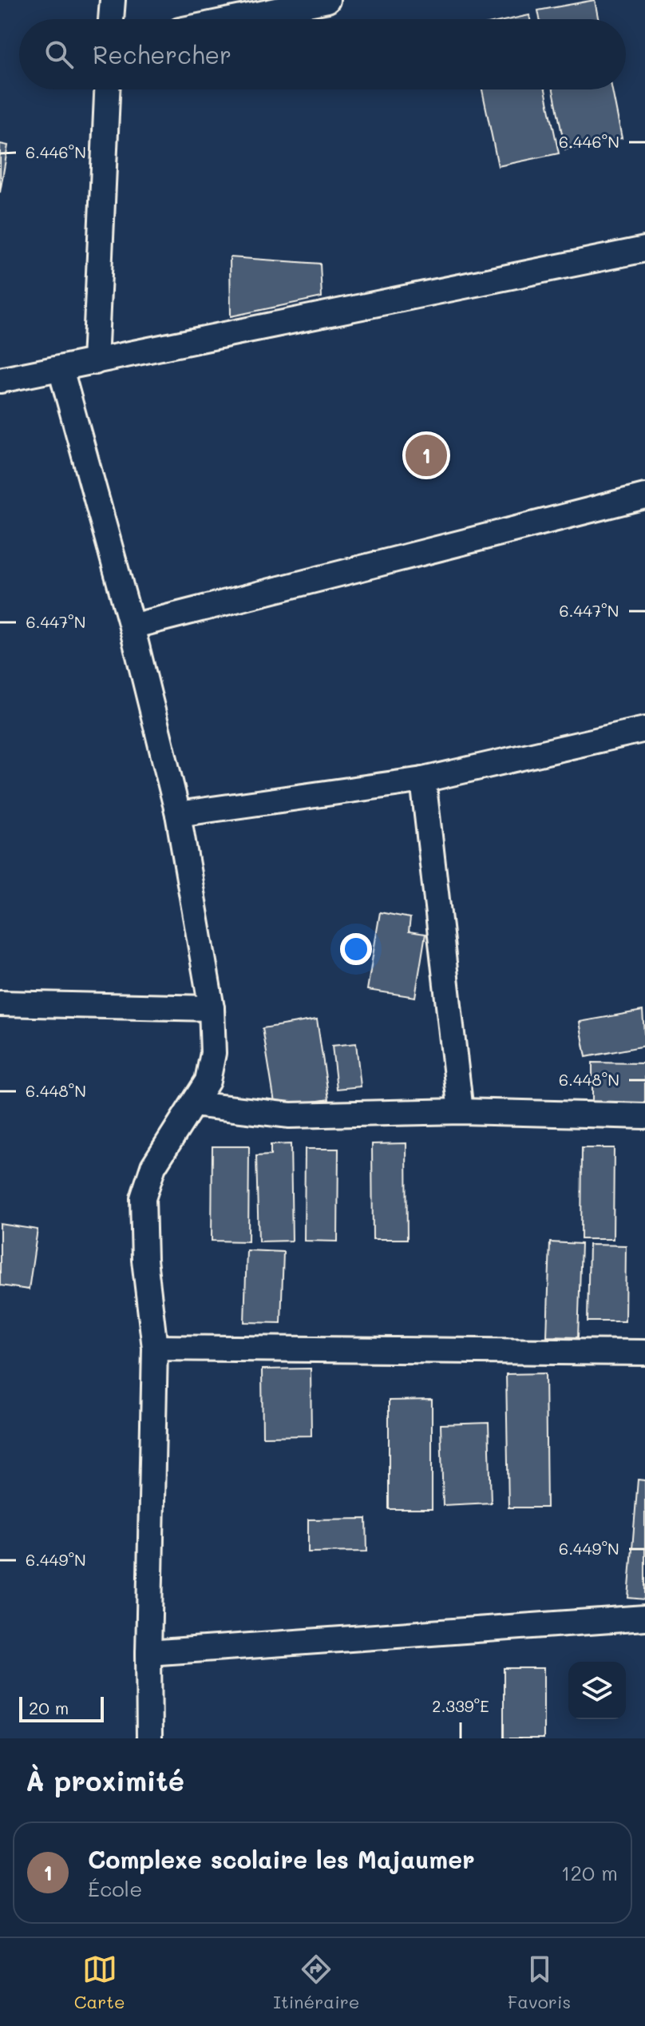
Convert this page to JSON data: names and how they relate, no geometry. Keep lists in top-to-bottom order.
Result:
{
  "scale_bar": "20 m",
  "page": {
    "search": "Rechercher",
    "pins": "1",
    "scale": "20 m",
    "heading": "À proximité",
    "list": [
      {
        "mark": "1",
        "name": "Complexe scolaire les Majaumer",
        "note": "École",
        "value": "120 m"
      }
    ],
    "nav": ["Carte", "Itinéraire", "Favoris"]
  },
  "coordinates": [
    "6.446°N",
    "6.447°N",
    "6.448°N",
    "6.449°N",
    "2.339°E"
  ]
}
